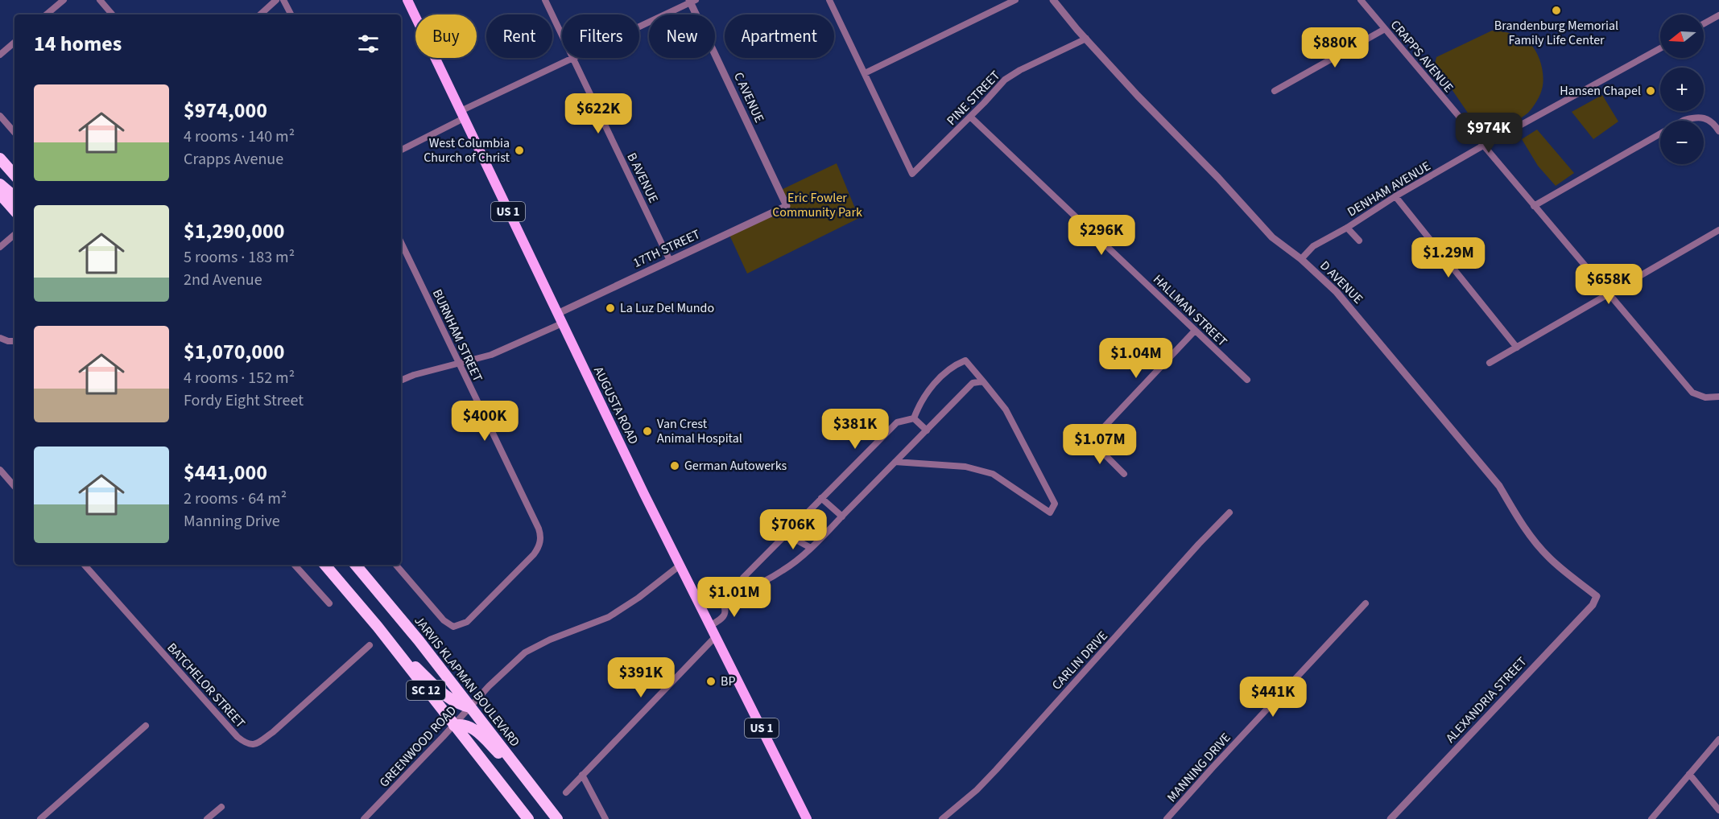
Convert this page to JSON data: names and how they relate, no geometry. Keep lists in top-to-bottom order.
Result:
{
  "streets": {
    "highway": ["JARVIS KLAPMAN BOULEVARD", "SC 12"],
    "main road": ["US 1", "AUGUSTA ROAD"],
    "street": [
      "CRAPPS AVENUE",
      "C AVENUE",
      "PINE STREET",
      "B AVENUE",
      "DENHAM AVENUE",
      "17TH STREET",
      "D AVENUE",
      "HALLMAN STREET",
      "BURNHAM STREET",
      "CARLIN DRIVE",
      "BATCHELOR STREET",
      "ALEXANDRIA STREET",
      "GREENWOOD ROAD",
      "MANNING DRIVE"
    ]
  },
  "crossings": [
    ["CRAPPS AVENUE", "DENHAM AVENUE"],
    ["C AVENUE", "17TH STREET"],
    ["PINE STREET", "D AVENUE"],
    ["PINE STREET", "HALLMAN STREET"],
    ["B AVENUE", "17TH STREET"],
    ["DENHAM AVENUE", "D AVENUE"],
    ["17TH STREET", "AUGUSTA ROAD"],
    ["D AVENUE", "ALEXANDRIA STREET"],
    ["AUGUSTA ROAD", "GREENWOOD ROAD"],
    ["JARVIS KLAPMAN BOULEVARD", "GREENWOOD ROAD"],
    ["SC 12", "GREENWOOD ROAD"]
  ],
  "parks": ["Eric Fowler Community Park"],
  "places": [
    "Brandenburg Memorial Family Life Center",
    "Hansen Chapel",
    "West Columbia Church of Christ",
    "La Luz Del Mundo",
    "Van Crest Animal Hospital",
    "German Autowerks",
    "BP"
  ],
  "north": "left",
  "page": {
    "map_buttons": ["+", "−"],
    "chip": [
      "Buy",
      "Rent",
      "Filters",
      "New",
      "Apartment"
    ],
    "heading": "14 homes",
    "price": [
      "$880K",
      "$622K",
      "$974K",
      "$296K",
      "$1.29M",
      "$658K",
      "$1.04M",
      "$400K",
      "$381K",
      "$1.07M",
      "$706K",
      "$1.01M",
      "$391K",
      "$441K"
    ],
    "list": [
      {
        "name": "$974,000",
        "note": "4 rooms · 140 m² · Crapps Avenue"
      },
      {
        "name": "$1,290,000",
        "note": "5 rooms · 183 m² · 2nd Avenue"
      },
      {
        "name": "$1,070,000",
        "note": "4 rooms · 152 m² · Fordy Eight Street"
      },
      {
        "name": "$441,000",
        "note": "2 rooms · 64 m² · Manning Drive"
      }
    ]
  }
}
